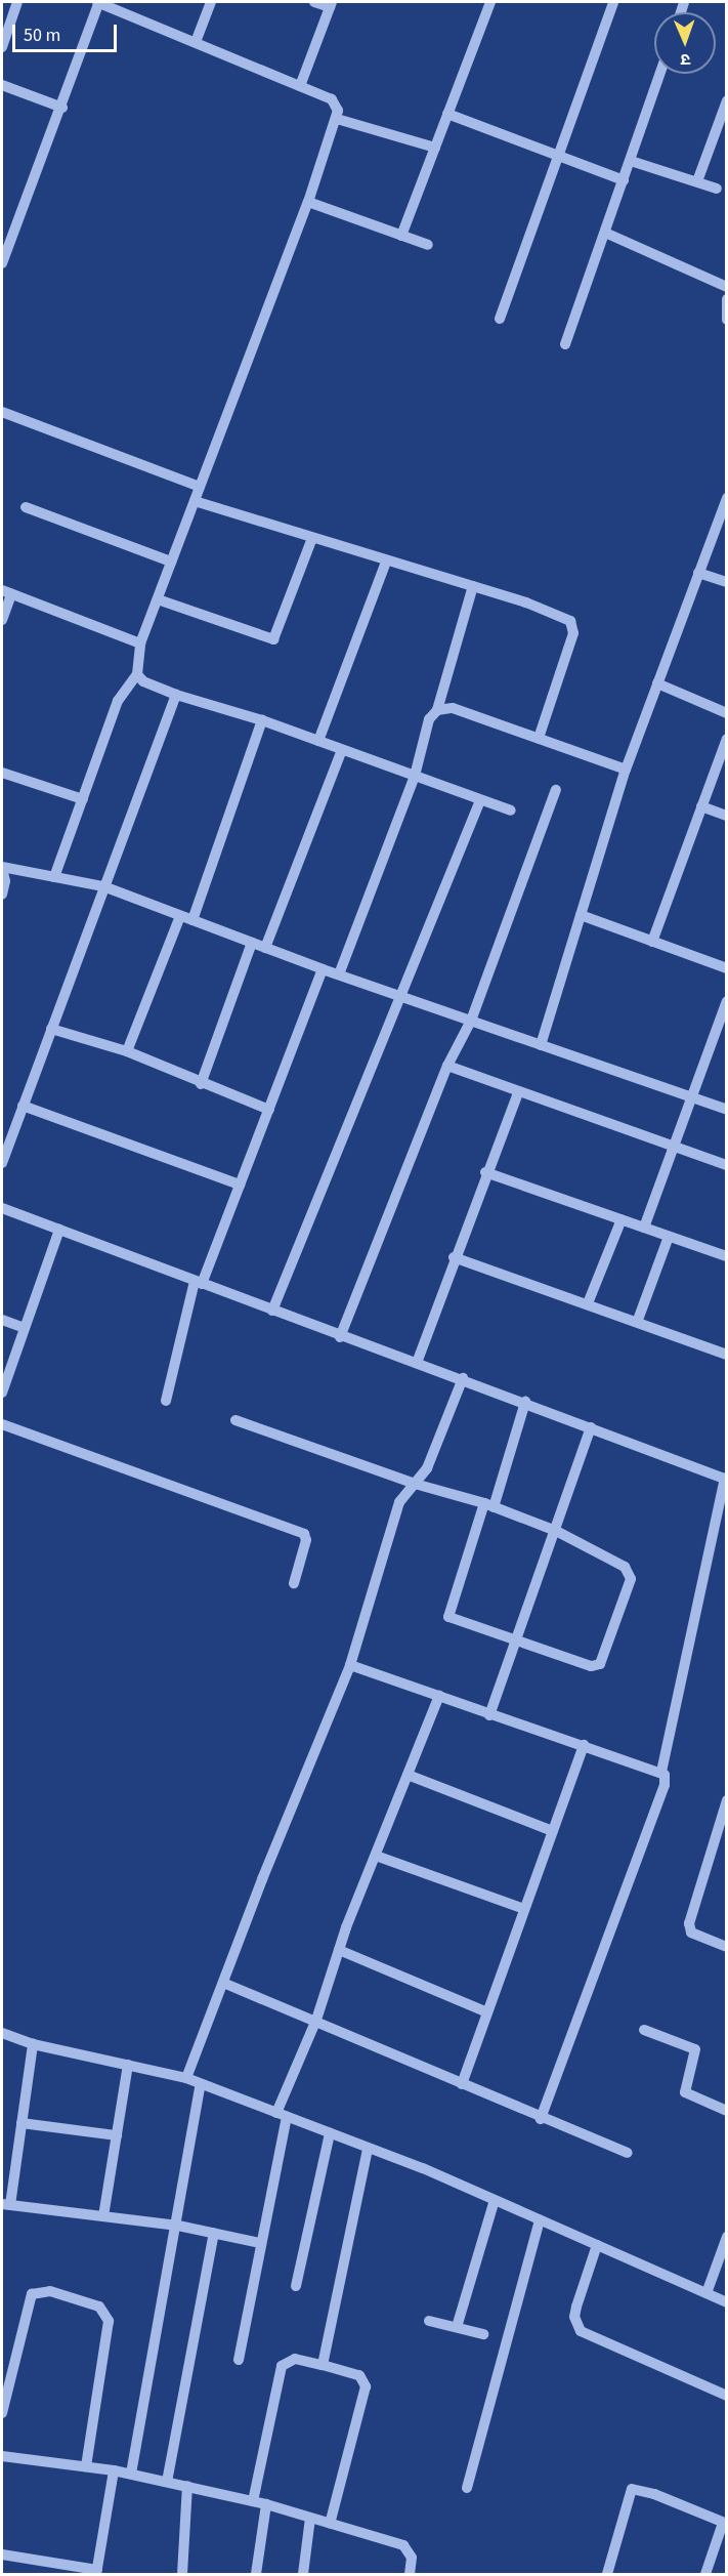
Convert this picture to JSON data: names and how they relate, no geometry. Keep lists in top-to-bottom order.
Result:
{
  "scale_bar": "50 m",
  "north": "bottom"
}
